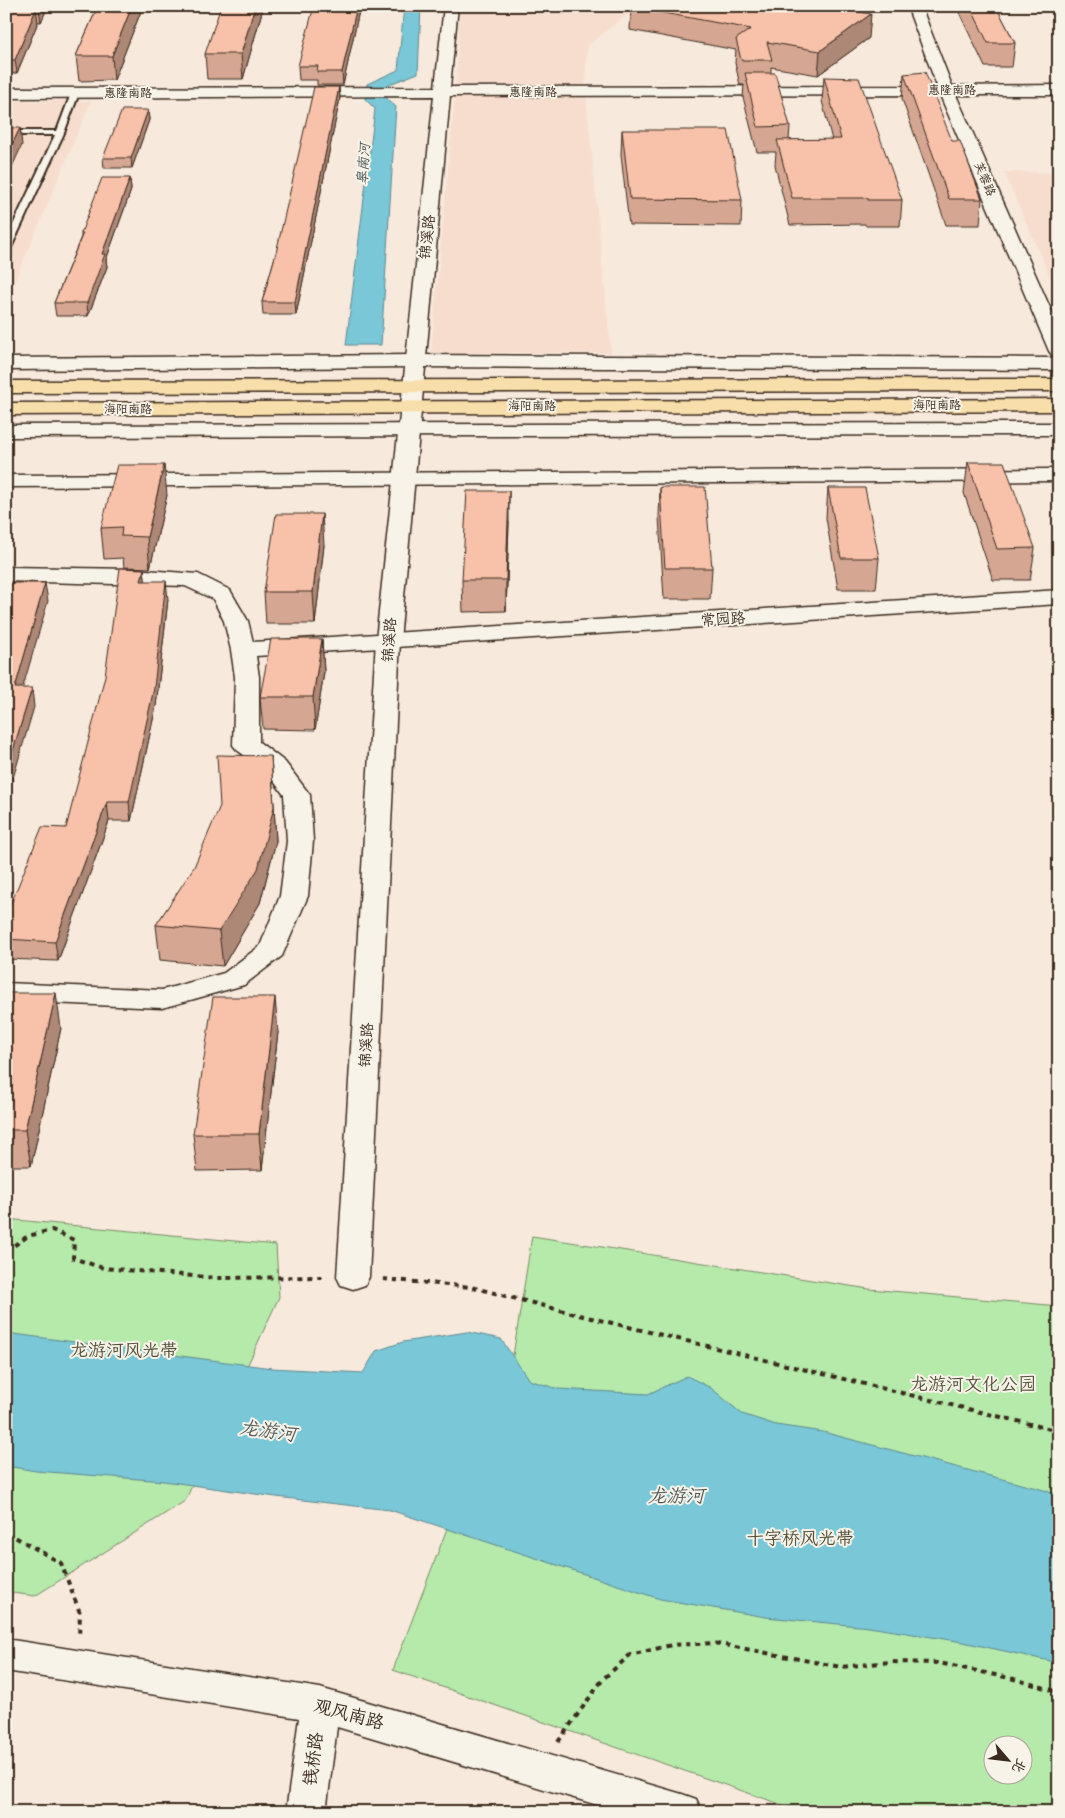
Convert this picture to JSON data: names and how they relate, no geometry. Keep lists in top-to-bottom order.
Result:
{
  "streets": {
    "main road": ["海阳南路"],
    "street": [
      "惠隆南路",
      "芙蓉路",
      "锦溪路",
      "常园路",
      "观风南路",
      "钱桥路"
    ]
  },
  "crossings": [
    ["惠隆南路", "芙蓉路"],
    ["惠隆南路", "锦溪路"],
    ["锦溪路", "海阳南路"],
    ["锦溪路", "常园路"],
    ["观风南路", "钱桥路"]
  ],
  "water": ["皋南河", "龙游河"],
  "parks": ["龙游河风光带", "龙游河文化公园", "十字桥风光带"],
  "north": "bottom right"
}
